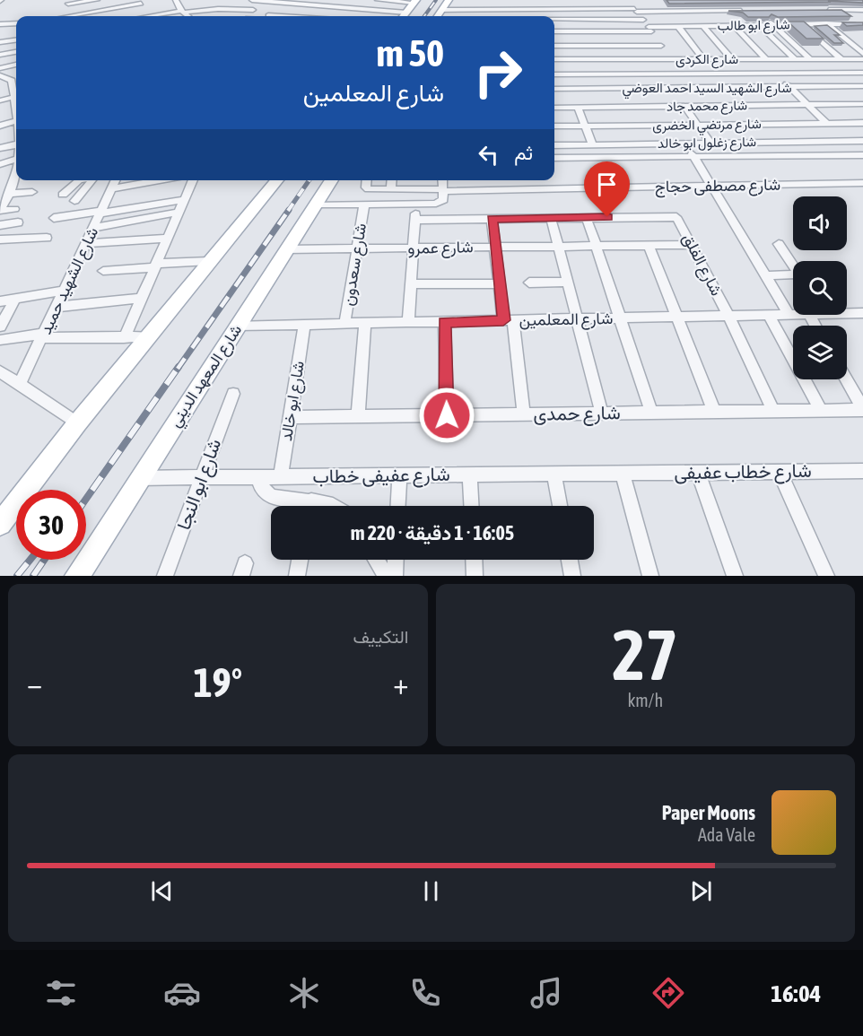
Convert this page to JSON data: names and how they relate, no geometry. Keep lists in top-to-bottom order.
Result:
{
  "streets": {
    "main road": ["شارع المعهد الديني"],
    "street": [
      "شارع ابو طالب",
      "شارع الكردى",
      "شارع الشهيد السيد احمد العوضي",
      "شارع محمد جاد",
      "شارع مرتضي الخضرى",
      "شارع زغلول ابو خالد",
      "شارع مصطفى حجاج",
      "شارع عمرو",
      "شارع سعدون",
      "شارع الفلق",
      "شارع الشهيد حميد",
      "شارع المعلمين",
      "شارع ابو خالد",
      "شارع حمدى",
      "شارع خطاب عفيفى",
      "شارع عفيفى خطاب",
      "شارع ابو النجا"
    ]
  },
  "crossings": [
    ["شارع عمرو", "شارع سعدون"],
    ["شارع عمرو", "شارع الفلق"],
    ["شارع عمرو", "شارع المعهد الديني"],
    ["شارع سعدون", "شارع المعلمين"],
    ["شارع الفلق", "شارع المعلمين"],
    ["شارع الفلق", "شارع حمدى"],
    ["شارع المعلمين", "شارع المعهد الديني"],
    ["شارع المعلمين", "شارع ابو خالد"],
    ["شارع المعهد الديني", "شارع عفيفى خطاب"],
    ["شارع ابو خالد", "شارع حمدى"],
    ["شارع ابو خالد", "شارع عفيفى خطاب"],
    ["شارع خطاب عفيفى", "شارع عفيفى خطاب"],
    ["شارع عفيفى خطاب", "شارع ابو النجا"]
  ],
  "page": {
    "turn": ["50 m", "شارع المعلمين"],
    "then": "ثم",
    "limit": "30",
    "trip": "16:05 · 1 دقيقة · 220 m",
    "tile": [
      ["27", "km/h"],
      "التكييف"
    ],
    "heat": ["−", "19°", "+"],
    "song": ["Paper Moons", "Ada Vale"],
    "tabs": "16:04"
  }
}
